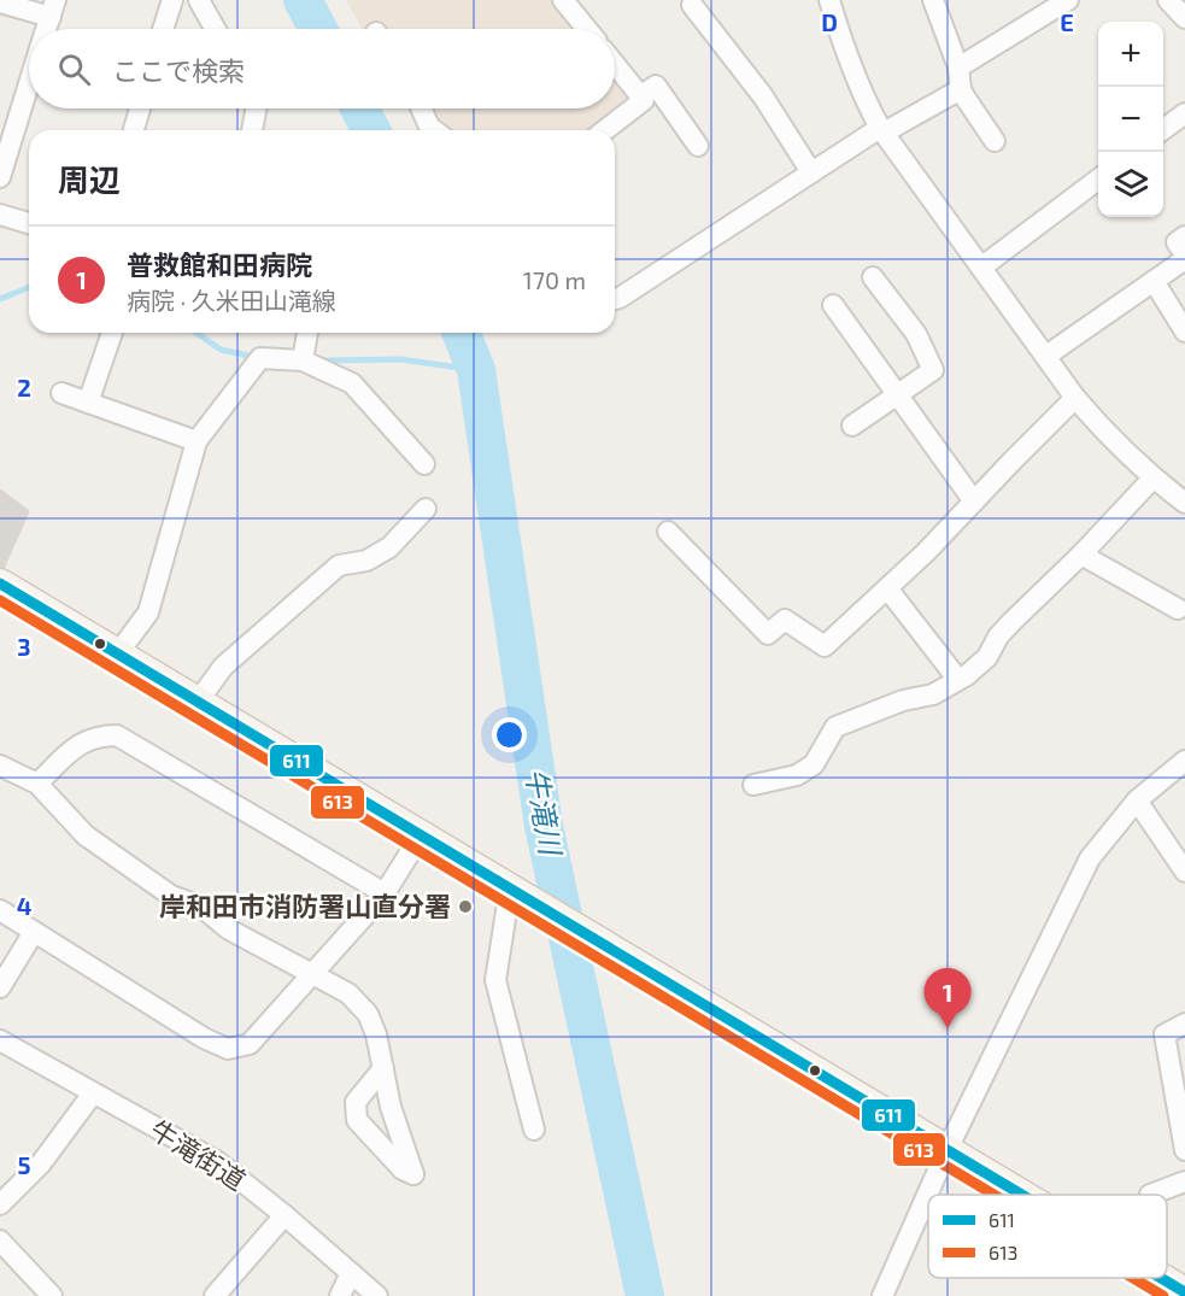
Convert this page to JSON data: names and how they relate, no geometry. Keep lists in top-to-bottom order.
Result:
{
  "streets": {
    "street": ["牛滝街道"]
  },
  "water": ["牛滝川"],
  "places": ["岸和田市消防署山直分署"],
  "lines": ["transit line 611", "transit line 613"],
  "legend": ["611", "613"],
  "page": {
    "map_buttons": ["+", "−"],
    "search": "ここで検索",
    "heading": "周辺",
    "list": [
      {
        "mark": "1",
        "name": "普救館和田病院",
        "note": "病院 · 久米田山滝線",
        "value": "170 m"
      }
    ],
    "pins": "1"
  },
  "grid": {
    "columns": ["D", "E"],
    "rows": [
      "2",
      "3",
      "4",
      "5"
    ]
  }
}
